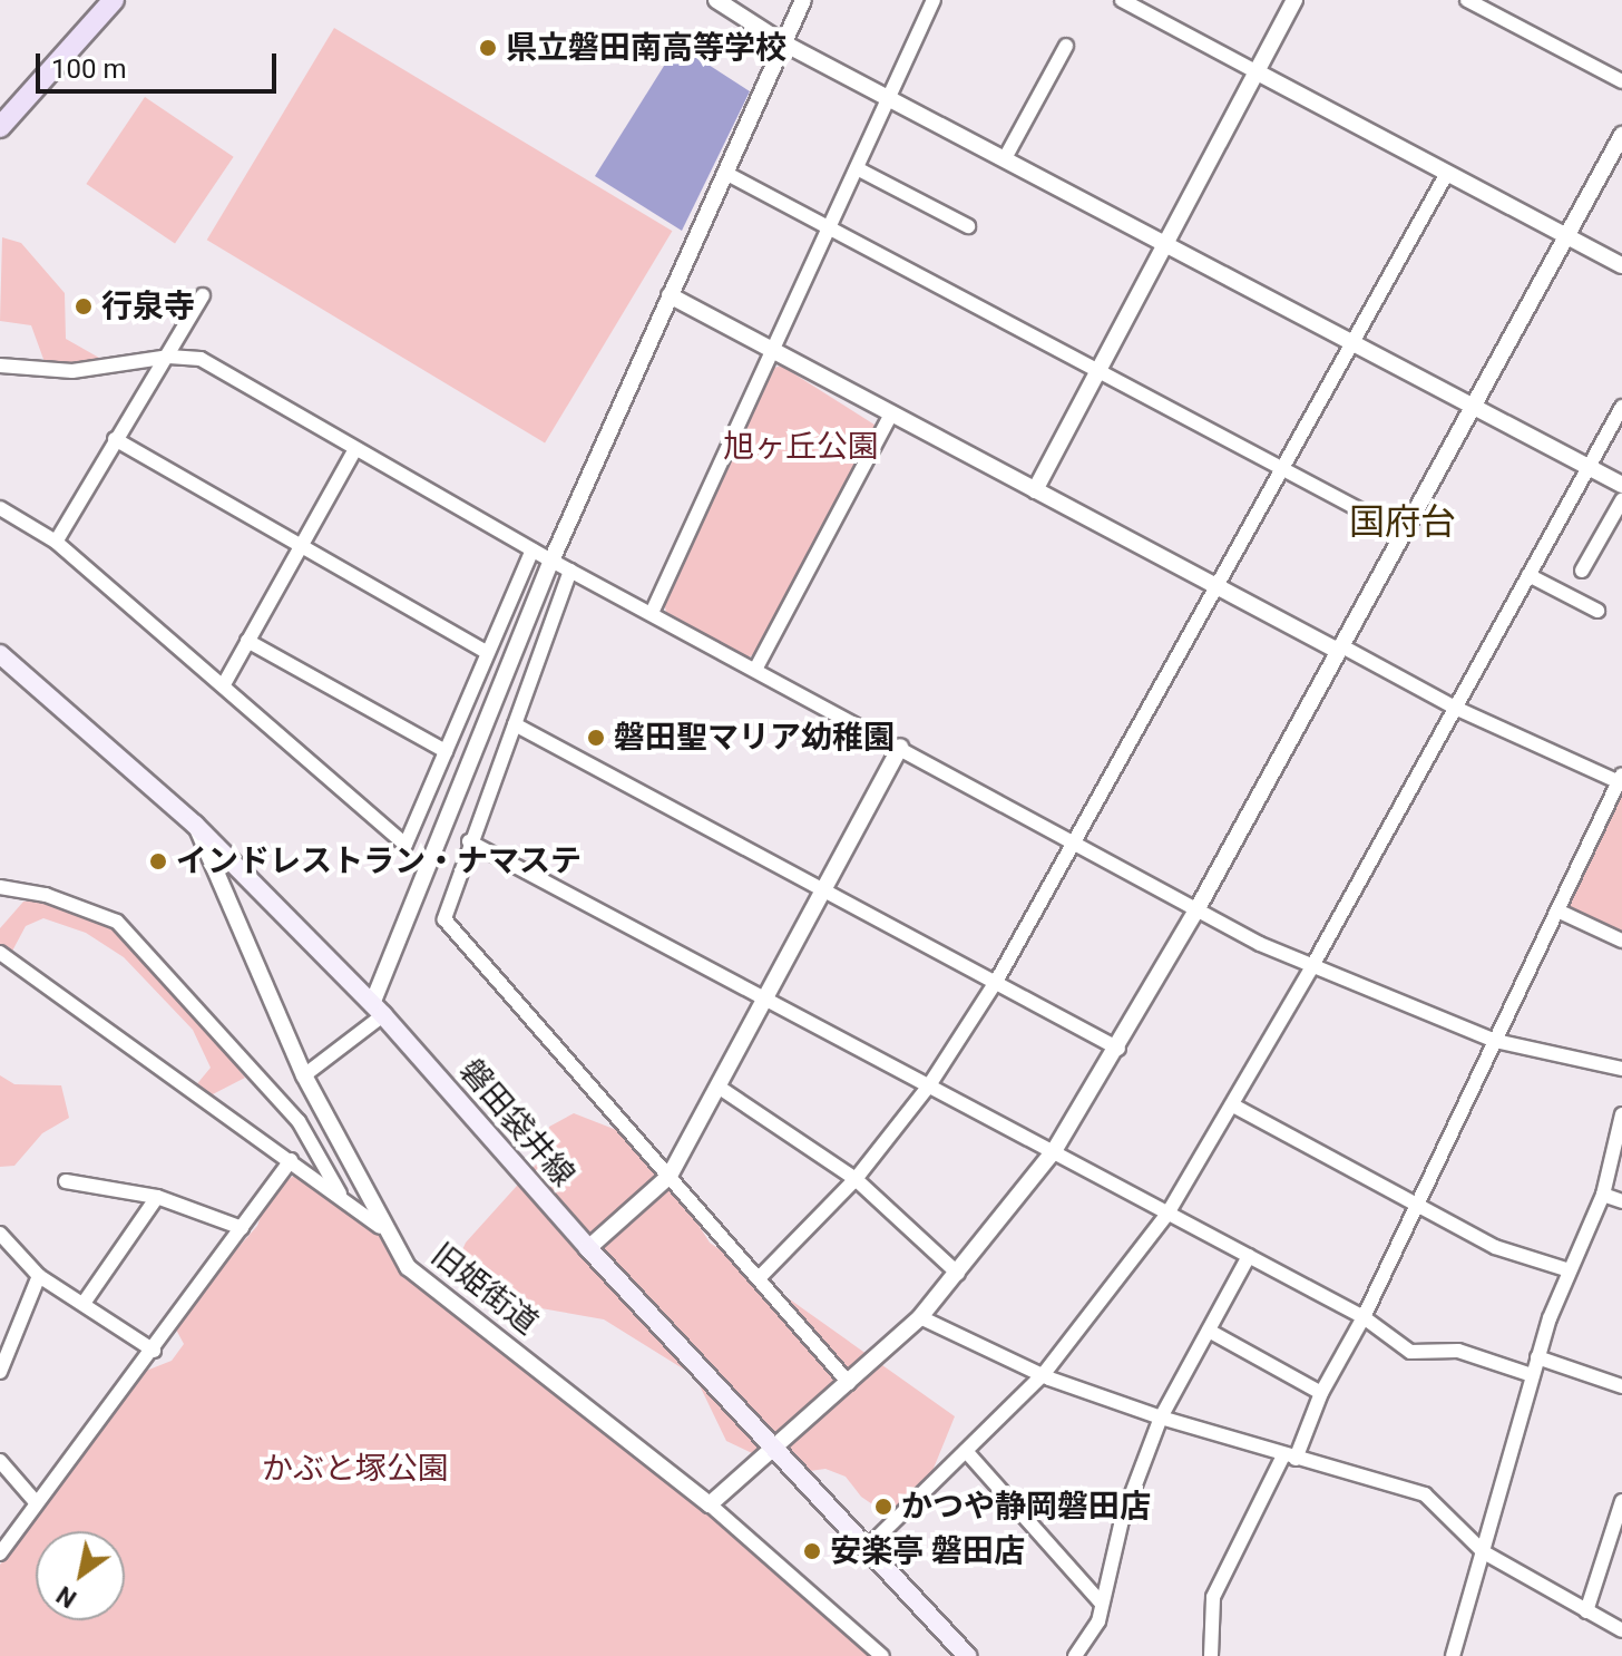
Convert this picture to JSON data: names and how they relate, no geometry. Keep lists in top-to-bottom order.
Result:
{
  "streets": {
    "main road": ["磐田袋井線"],
    "street": ["旧姫街道"]
  },
  "districts": ["国府台"],
  "parks": ["旭ヶ丘公園", "かぶと塚公園"],
  "places": [
    "県立磐田南高等学校",
    "行泉寺",
    "磐田聖マリア幼稚園",
    "インドレストラン・ナマステ",
    "かつや静岡磐田店",
    "安楽亭 磐田店"
  ],
  "scale_bar": "100 m",
  "north": "bottom left"
}
